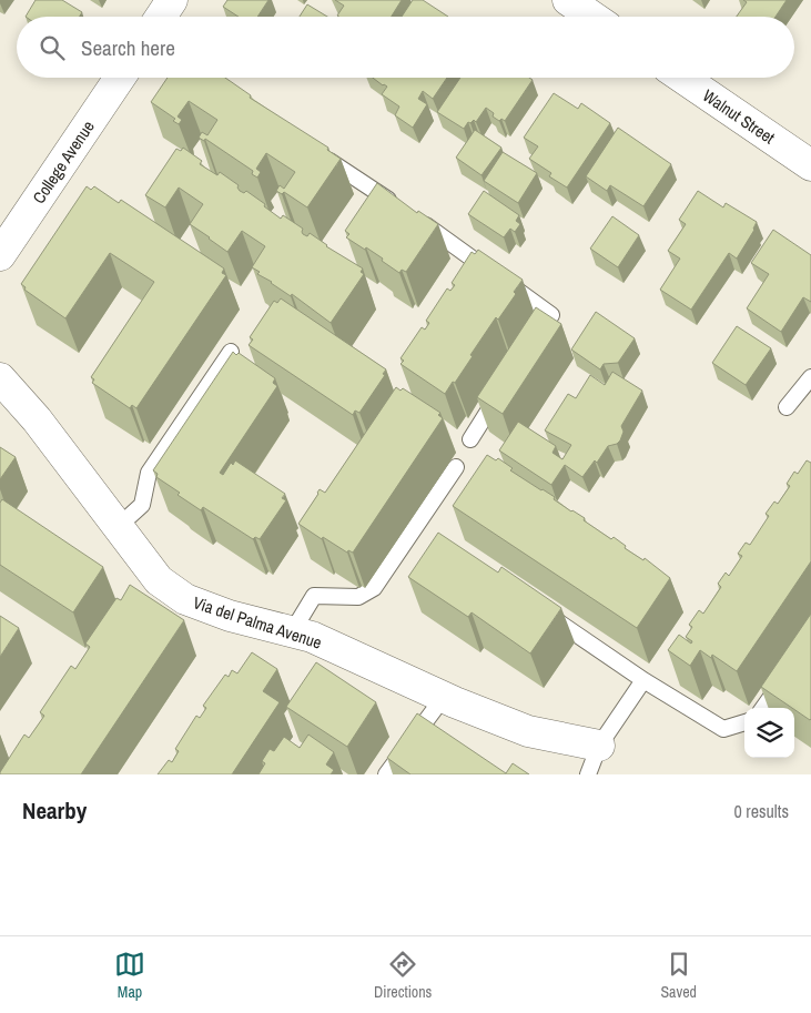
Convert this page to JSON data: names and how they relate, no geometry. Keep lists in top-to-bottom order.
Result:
{
  "streets": {
    "street": ["Walnut Street", "College Avenue", "Via del Palma Avenue"]
  },
  "page": {
    "search": "Search here",
    "heading": ["Nearby", "0 results"],
    "nav": ["Map", "Directions", "Saved"]
  }
}
